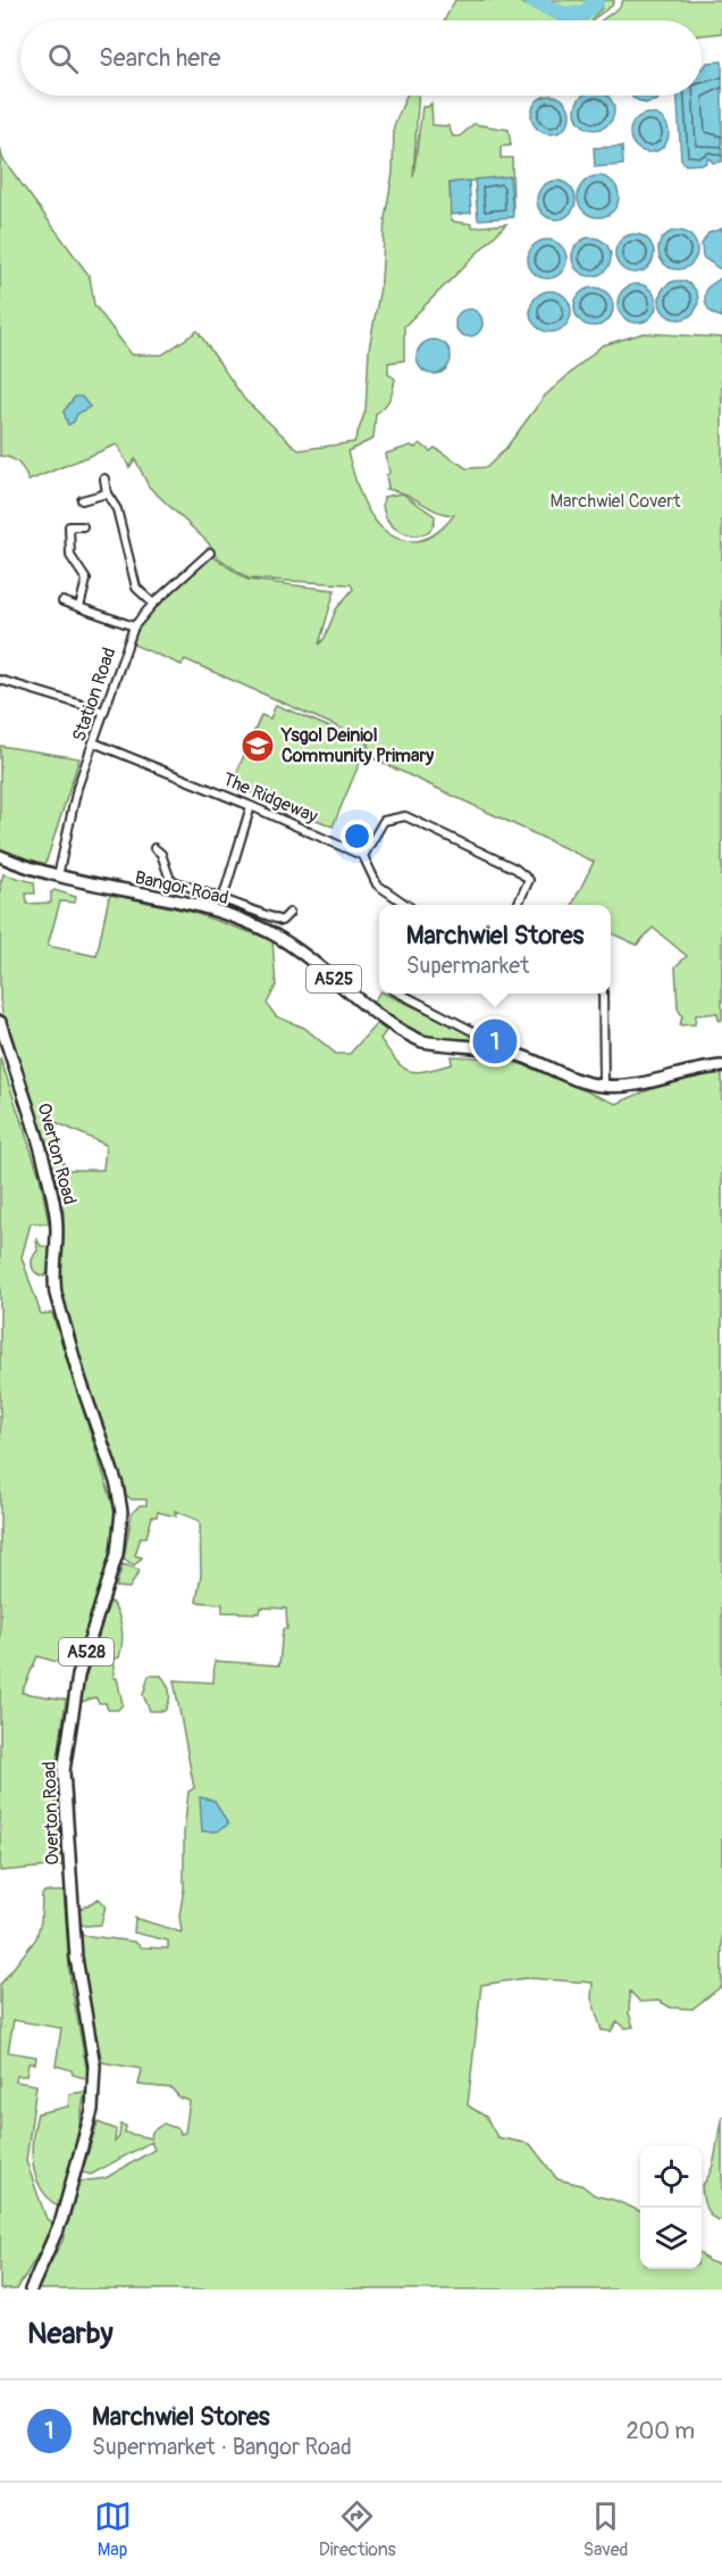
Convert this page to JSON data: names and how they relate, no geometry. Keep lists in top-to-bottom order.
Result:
{
  "streets": {
    "main road": [
      "Bangor Road",
      "A525",
      "Overton Road",
      "A528"
    ],
    "street": ["Station Road", "The Ridgeway"]
  },
  "crossings": [
    ["Station Road", "The Ridgeway"],
    ["Station Road", "Bangor Road"]
  ],
  "parks": ["Marchwiel Covert"],
  "places": {
    "school or university": ["Ysgol Deiniol Community Primary"]
  },
  "page": {
    "search": "Search here",
    "popup": ["Marchwiel Stores", "Supermarket"],
    "pins": "1",
    "heading": "Nearby",
    "list": [
      {
        "mark": "1",
        "name": "Marchwiel Stores",
        "note": "Supermarket · Bangor Road",
        "value": "200 m"
      }
    ],
    "nav": ["Map", "Directions", "Saved"]
  }
}
